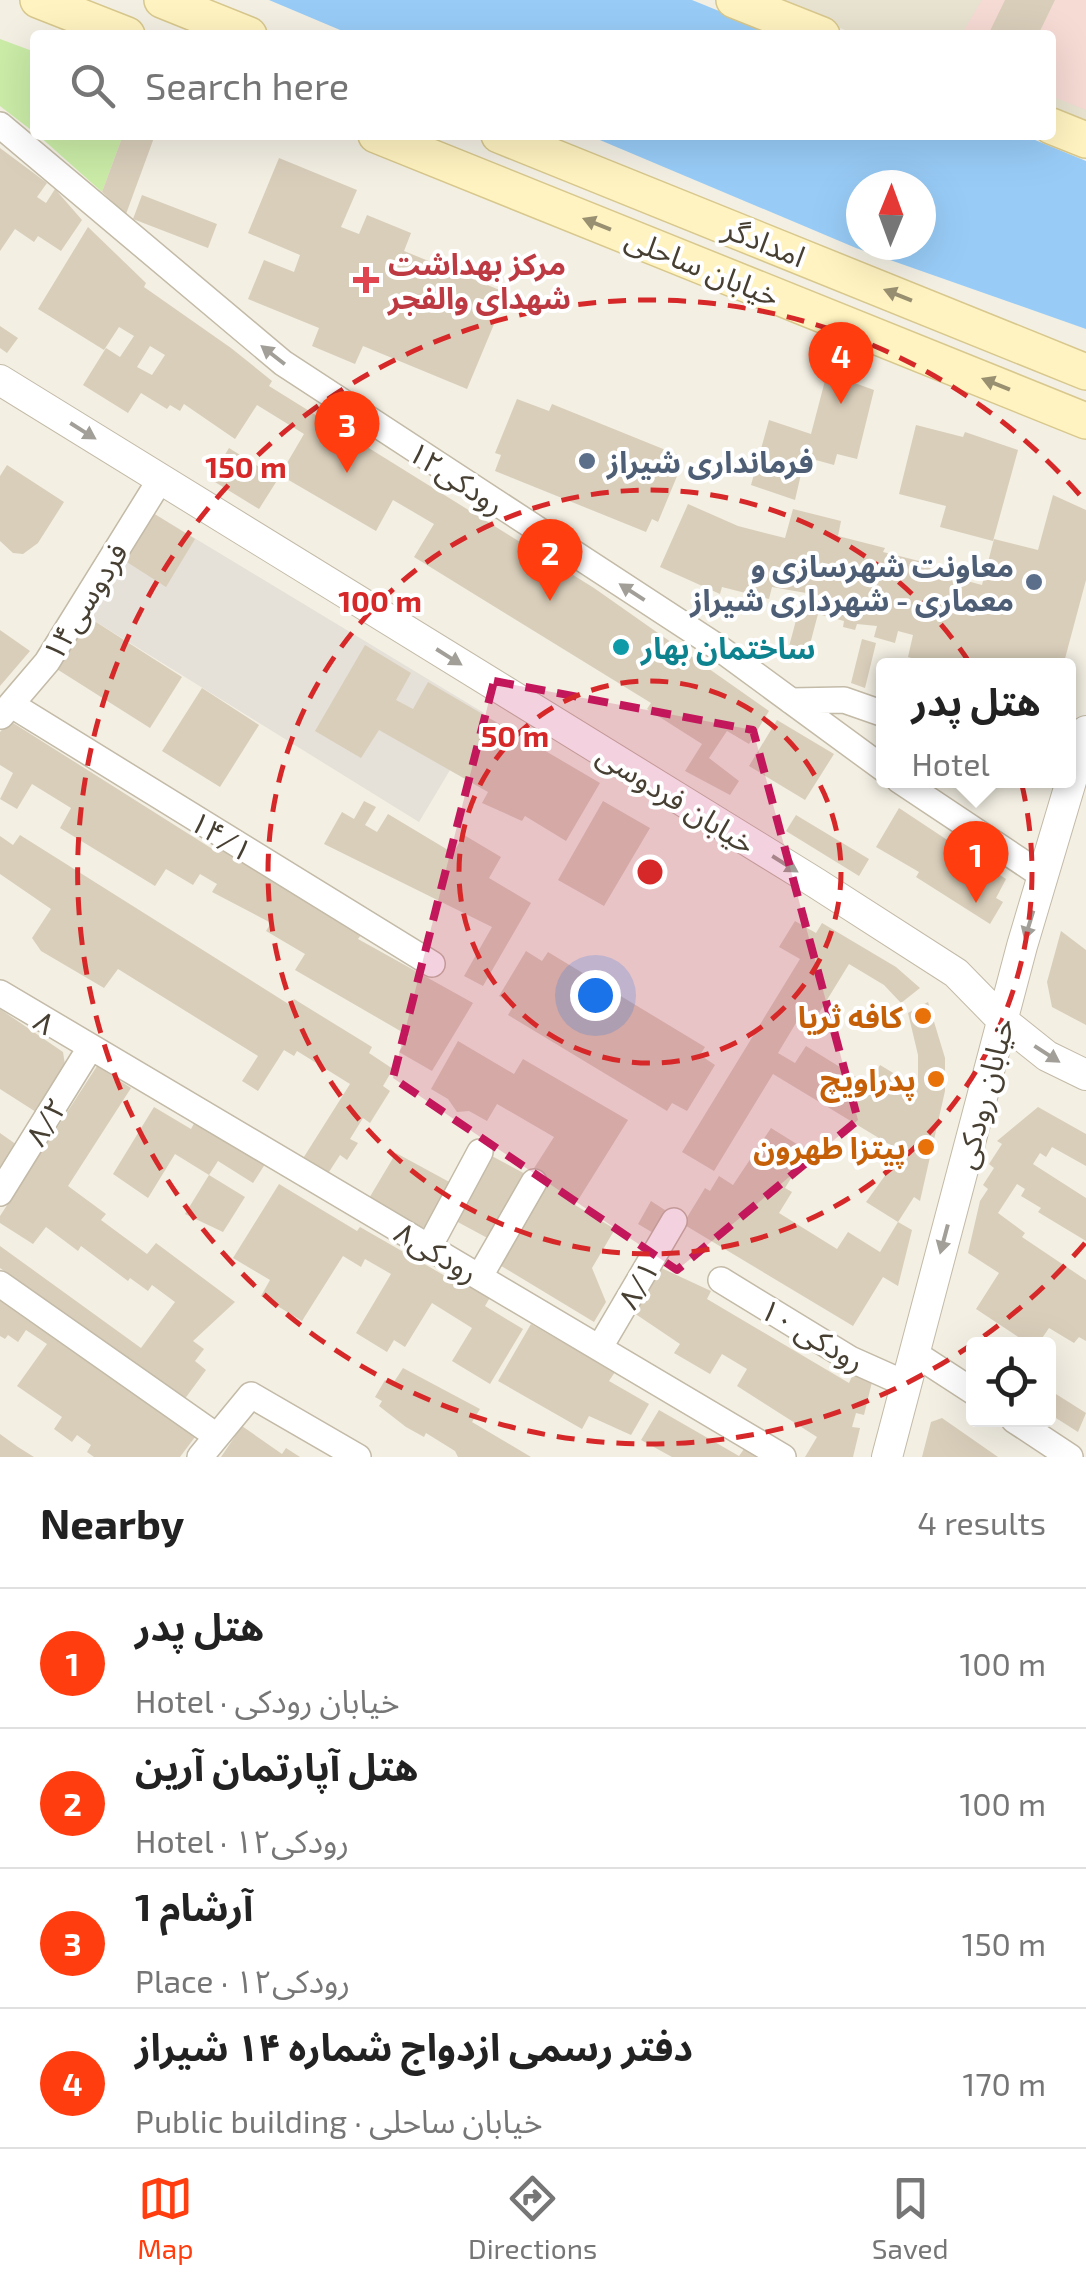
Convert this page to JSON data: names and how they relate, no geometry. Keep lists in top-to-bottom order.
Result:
{
  "streets": {
    "main road": ["امدادگر", "خیابان ساحلی"],
    "street": [
      "رودکی۱۲",
      "فردوسی۱۴",
      "خیابان فردوسی",
      "۱۴/۱",
      "۸",
      "خیابان رودکی",
      "۸/۲",
      "رودکی۸",
      "۸/۱",
      "رودکی ۱۰"
    ]
  },
  "crossings": [
    ["فردوسی۱۴", "خیابان فردوسی"],
    ["فردوسی۱۴", "۱۴/۱"],
    ["خیابان فردوسی", "خیابان رودکی"],
    ["۸", "۸/۲"],
    ["۸", "رودکی۸"],
    ["خیابان رودکی", "رودکی ۱۰"],
    ["۸/۲", "رودکی۸"],
    ["رودکی۸", "۸/۱"]
  ],
  "one_way": [
    "امدادگر",
    "خیابان ساحلی",
    "رودکی۱۲",
    "خیابان فردوسی",
    "خیابان رودکی"
  ],
  "places": {
    "health": ["مرکز بهداشت شهدای والفجر"],
    "other": [
      "فرمانداری شیراز",
      "معاونت شهرسازی و معماری - شهرداری شیراز",
      "ساختمان بهار",
      "کافه ثریا",
      "پدراویچ",
      "پیتزا طهرون"
    ]
  },
  "north": "top",
  "page": {
    "search": "Search here",
    "pins": [
      "4",
      "3",
      "2",
      "1"
    ],
    "popup": ["هتل پدر", "Hotel"],
    "heading": ["Nearby", "4 results"],
    "list": [
      {
        "mark": "1",
        "name": "هتل پدر",
        "note": "Hotel · خیابان رودکی",
        "value": "100 m"
      },
      {
        "mark": "2",
        "name": "هتل آپارتمان آرین",
        "note": "Hotel · رودکی۱۲",
        "value": "100 m"
      },
      {
        "mark": "3",
        "name": "آرشام 1",
        "note": "Place · رودکی۱۲",
        "value": "150 m"
      },
      {
        "mark": "4",
        "name": "دفتر رسمی ازدواج شماره ۱۴ شیراز",
        "note": "Public building · خیابان ساحلی",
        "value": "170 m"
      }
    ],
    "nav": ["Map", "Directions", "Saved"]
  },
  "rings": ["150 m", "100 m", "50 m"]
}
